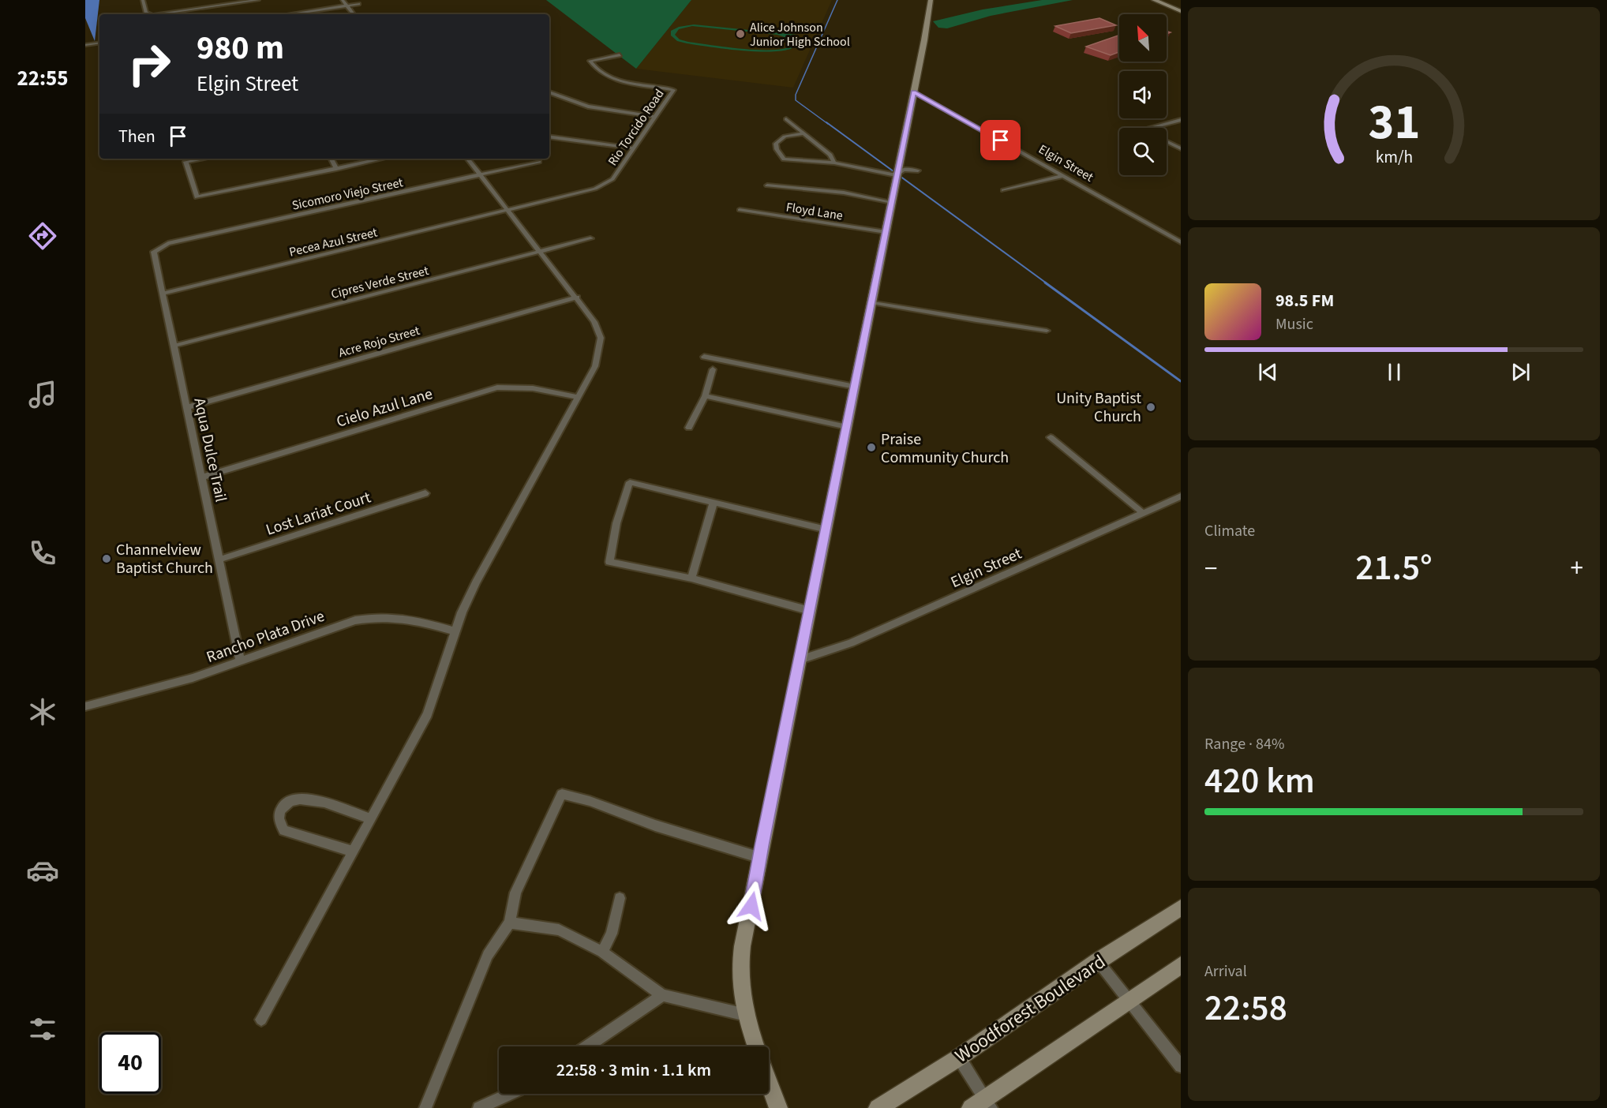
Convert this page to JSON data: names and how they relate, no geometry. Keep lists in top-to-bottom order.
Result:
{
  "streets": {
    "street": [
      "Rio Torcido Road",
      "Elgin Street",
      "Sicomoro Viejo Street",
      "Floyd Lane",
      "Pecea Azul Street",
      "Cipres Verde Street",
      "Acre Rojo Street",
      "Cielo Azul Lane",
      "Aqua Dulce Trail",
      "Lost Lariat Court",
      "Rancho Plata Drive",
      "Woodforest Boulevard"
    ]
  },
  "crossings": [
    ["Rio Torcido Road", "Pecea Azul Street"],
    ["Sicomoro Viejo Street", "Aqua Dulce Trail"],
    ["Pecea Azul Street", "Aqua Dulce Trail"],
    ["Cipres Verde Street", "Aqua Dulce Trail"],
    ["Acre Rojo Street", "Aqua Dulce Trail"],
    ["Cielo Azul Lane", "Aqua Dulce Trail"],
    ["Aqua Dulce Trail", "Lost Lariat Court"],
    ["Aqua Dulce Trail", "Rancho Plata Drive"]
  ],
  "places": [
    "Alice Johnson Junior High School",
    "Unity Baptist Church",
    "Praise Community Church",
    "Channelview Baptist Church"
  ],
  "north": "top left",
  "page": {
    "tabs": "22:55",
    "turn": ["980 m", "Elgin Street"],
    "then": "Then",
    "song": ["98.5 FM", "Music"],
    "tile": [
      "Climate",
      ["Range · 84%", "420 km"],
      ["Arrival", "22:58"]
    ],
    "heat": ["−", "21.5°", "+"],
    "limit": "40",
    "trip": "22:58 · 3 min · 1.1 km",
    "gauge": ["31", "km/h"]
  }
}
